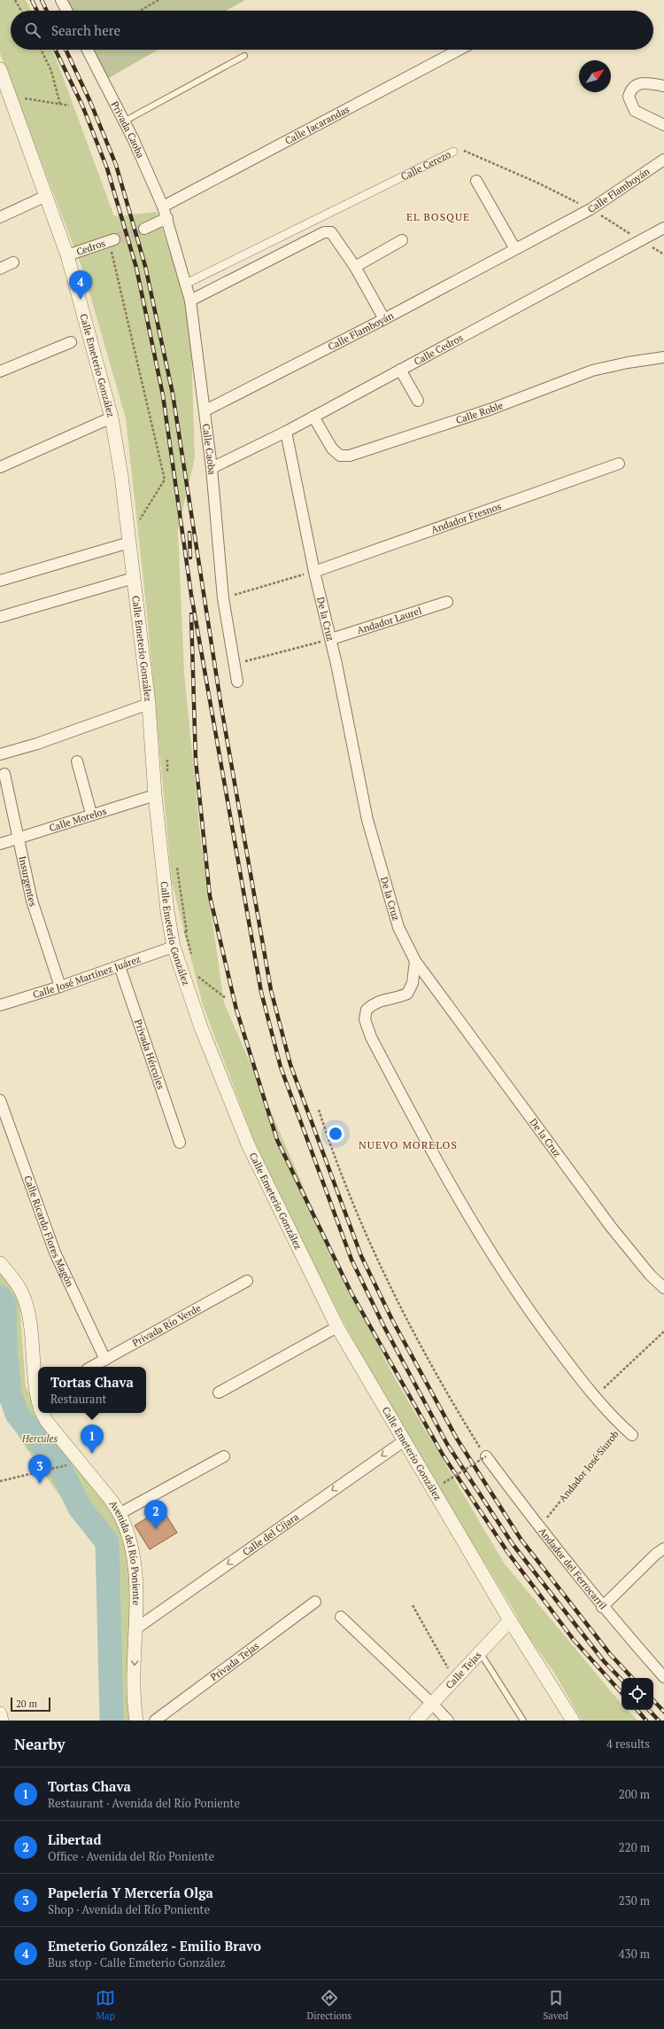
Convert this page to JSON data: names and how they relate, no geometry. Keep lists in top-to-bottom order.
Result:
{
  "streets": {
    "street": [
      "Calle Jacarandas",
      "Privada Caoba",
      "Calle Cerezo",
      "Calle Flamboyán",
      "Cedros",
      "Calle Cedros",
      "Calle Emeterio González",
      "Calle Roble",
      "Calle Caoba",
      "Andador Fresnos",
      "De la Cruz",
      "Andador Laurel",
      "Calle Morelos",
      "Insurgentes",
      "Calle José Martínez Juárez",
      "Privada Hércules",
      "Calle Ricardo Flores Magón",
      "Privada Río Verde",
      "Andador José Siurob",
      "Calle del Cíjara",
      "Avenida del Río Poniente",
      "Andador del Ferrocarril",
      "Privada Tejas",
      "Calle Tejas"
    ]
  },
  "crossings": [
    ["Calle Jacarandas", "Privada Caoba"],
    ["Privada Caoba", "Calle Caoba"],
    ["Calle Cerezo", "Calle Flamboyán"],
    ["Calle Cerezo", "Calle Cedros"],
    ["Calle Cerezo", "Calle Caoba"],
    ["Calle Flamboyán", "Calle Caoba"],
    ["Cedros", "Calle Emeterio González"],
    ["Calle Cedros", "Calle Roble"],
    ["Calle Cedros", "Calle Caoba"],
    ["Calle Cedros", "De la Cruz"],
    ["Calle Emeterio González", "Calle Morelos"],
    ["Calle Emeterio González", "Calle José Martínez Juárez"],
    ["Calle Emeterio González", "Calle del Cíjara"],
    ["Calle Emeterio González", "Calle Tejas"],
    ["Andador Fresnos", "De la Cruz"],
    ["De la Cruz", "Andador Laurel"],
    ["De la Cruz", "Andador José Siurob"],
    ["Calle Morelos", "Insurgentes"],
    ["Insurgentes", "Calle José Martínez Juárez"],
    ["Calle José Martínez Juárez", "Privada Hércules"],
    ["Calle Ricardo Flores Magón", "Privada Río Verde"],
    ["Andador José Siurob", "Andador del Ferrocarril"],
    ["Calle del Cíjara", "Avenida del Río Poniente"]
  ],
  "one_way": ["Calle del Cíjara"],
  "districts": ["EL BOSQUE", "NUEVO MORELOS"],
  "parks": ["Hercules"],
  "scale_bar": "20 m",
  "north": "top right",
  "page": {
    "search": "Search here",
    "pins": [
      "4",
      "1",
      "3",
      "2"
    ],
    "popup": ["Tortas Chava", "Restaurant"],
    "scale": "20 m",
    "heading": ["Nearby", "4 results"],
    "list": [
      {
        "mark": "1",
        "name": "Tortas Chava",
        "note": "Restaurant · Avenida del Río Poniente",
        "value": "200 m"
      },
      {
        "mark": "2",
        "name": "Libertad",
        "note": "Office · Avenida del Río Poniente",
        "value": "220 m"
      },
      {
        "mark": "3",
        "name": "Papelería Y Mercería Olga",
        "note": "Shop · Avenida del Río Poniente",
        "value": "230 m"
      },
      {
        "mark": "4",
        "name": "Emeterio González - Emilio Bravo",
        "note": "Bus stop · Calle Emeterio González",
        "value": "430 m"
      }
    ],
    "nav": ["Map", "Directions", "Saved"]
  }
}
